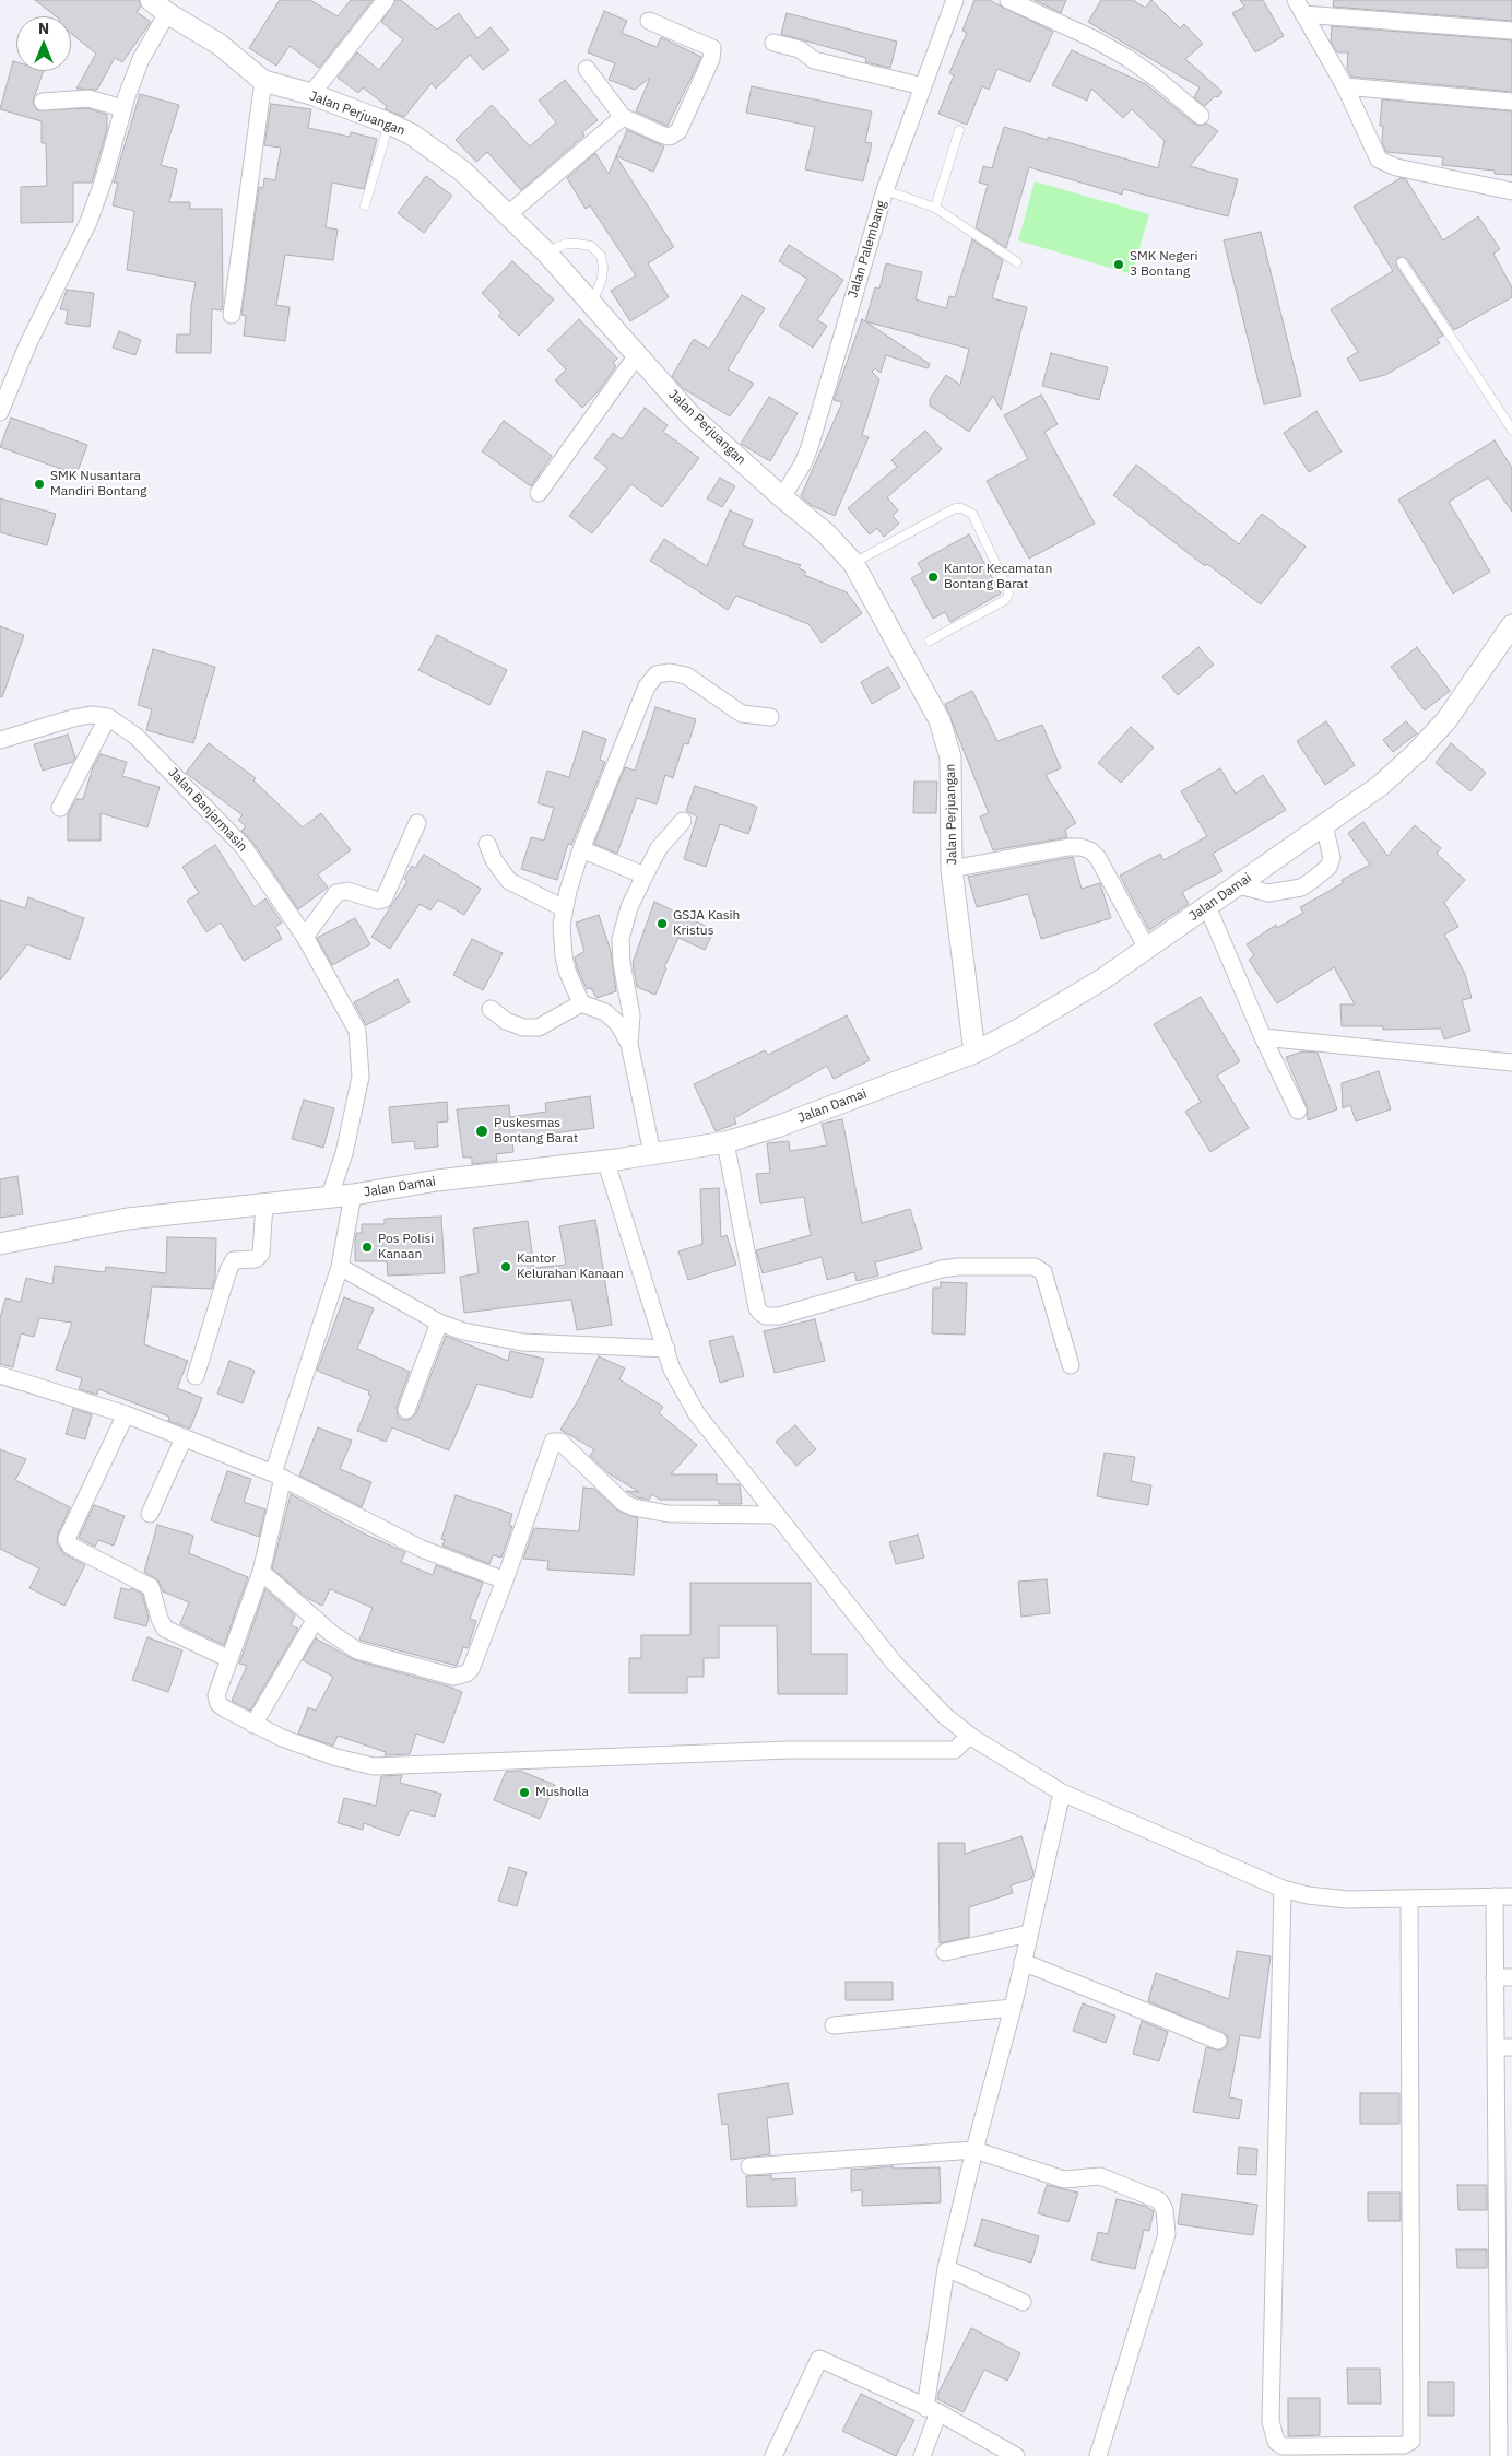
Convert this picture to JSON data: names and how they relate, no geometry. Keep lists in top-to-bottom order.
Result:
{
  "streets": {
    "street": [
      "Jalan Perjuangan",
      "Jalan Palembang",
      "Jalan Banjarmasin",
      "Jalan Damai"
    ]
  },
  "crossings": [
    ["Jalan Perjuangan", "Jalan Palembang"],
    ["Jalan Perjuangan", "Jalan Damai"],
    ["Jalan Banjarmasin", "Jalan Damai"]
  ],
  "places": [
    "SMK Negeri 3 Bontang",
    "SMK Nusantara Mandiri Bontang",
    "Kantor Kecamatan Bontang Barat",
    "GSJA Kasih Kristus",
    "Puskesmas Bontang Barat",
    "Pos Polisi Kanaan",
    "Kantor Kelurahan Kanaan",
    "Musholla"
  ],
  "north": "top"
}
